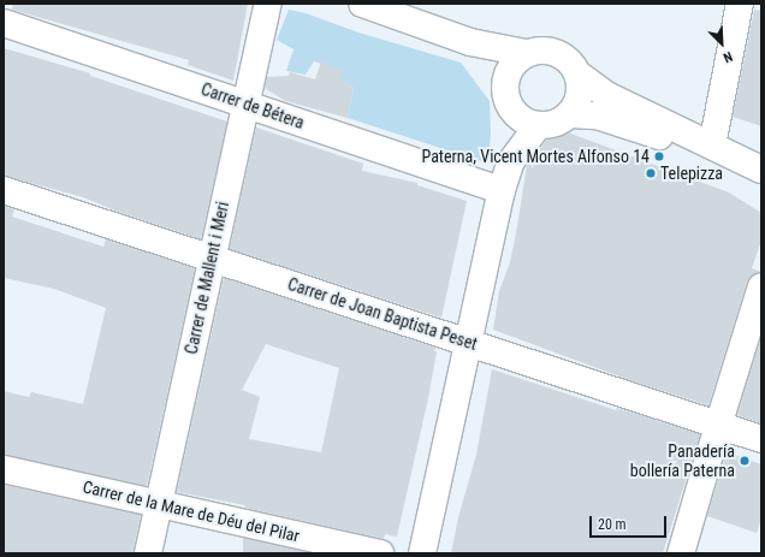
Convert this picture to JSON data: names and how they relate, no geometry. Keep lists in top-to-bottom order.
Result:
{
  "streets": {
    "street": [
      "Carrer de Bétera",
      "Carrer de Mallent i Meri",
      "Carrer de Joan Baptista Peset",
      "Carrer de la Mare de Déu del Pilar"
    ]
  },
  "crossings": [
    ["Carrer de Bétera", "Carrer de Mallent i Meri"],
    ["Carrer de Mallent i Meri", "Carrer de Joan Baptista Peset"],
    ["Carrer de Mallent i Meri", "Carrer de la Mare de Déu del Pilar"]
  ],
  "places": ["Paterna, Vicent Mortes Alfonso 14", "Telepizza", "Panadería bollería Paterna"],
  "scale_bar": "20 m",
  "north": "bottom right"
}
